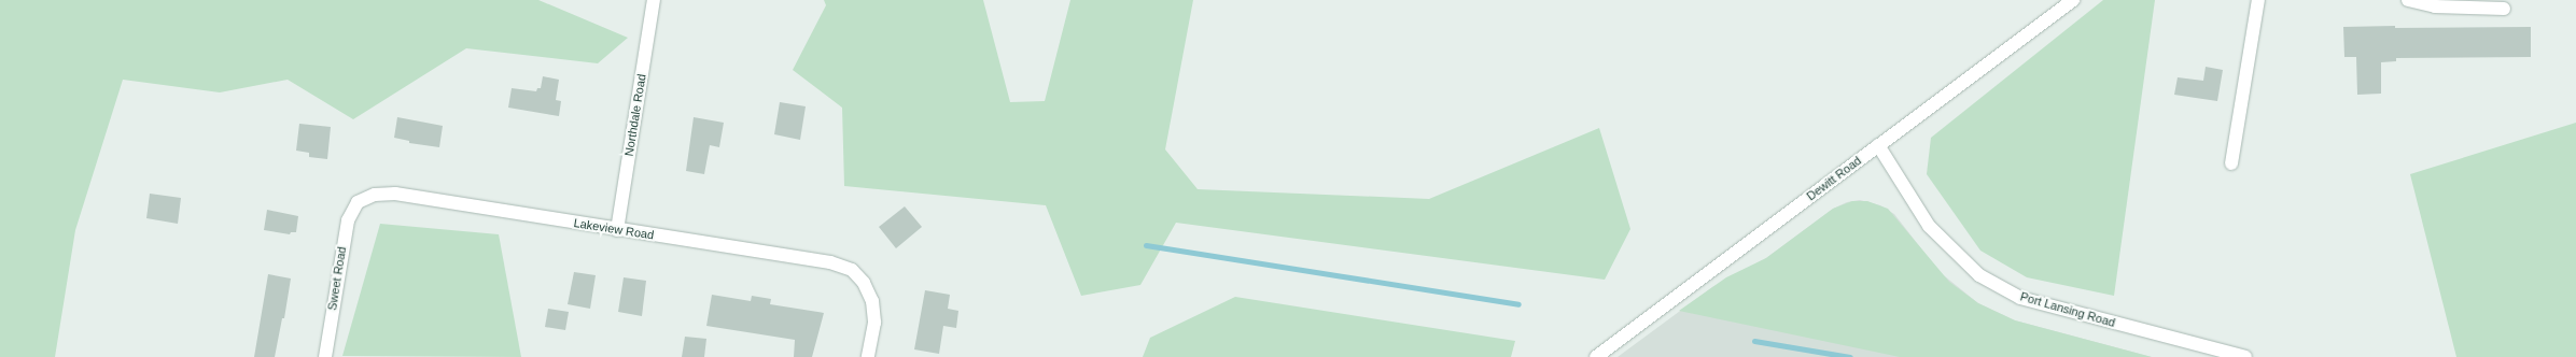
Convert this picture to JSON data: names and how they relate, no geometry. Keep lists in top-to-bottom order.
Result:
{
  "streets": {
    "street": [
      "Northdale Road",
      "Dewitt Road",
      "Lakeview Road",
      "Sweet Road",
      "Port Lansing Road"
    ]
  },
  "crossings": [
    ["Northdale Road", "Lakeview Road"],
    ["Dewitt Road", "Port Lansing Road"],
    ["Lakeview Road", "Sweet Road"]
  ]
}
